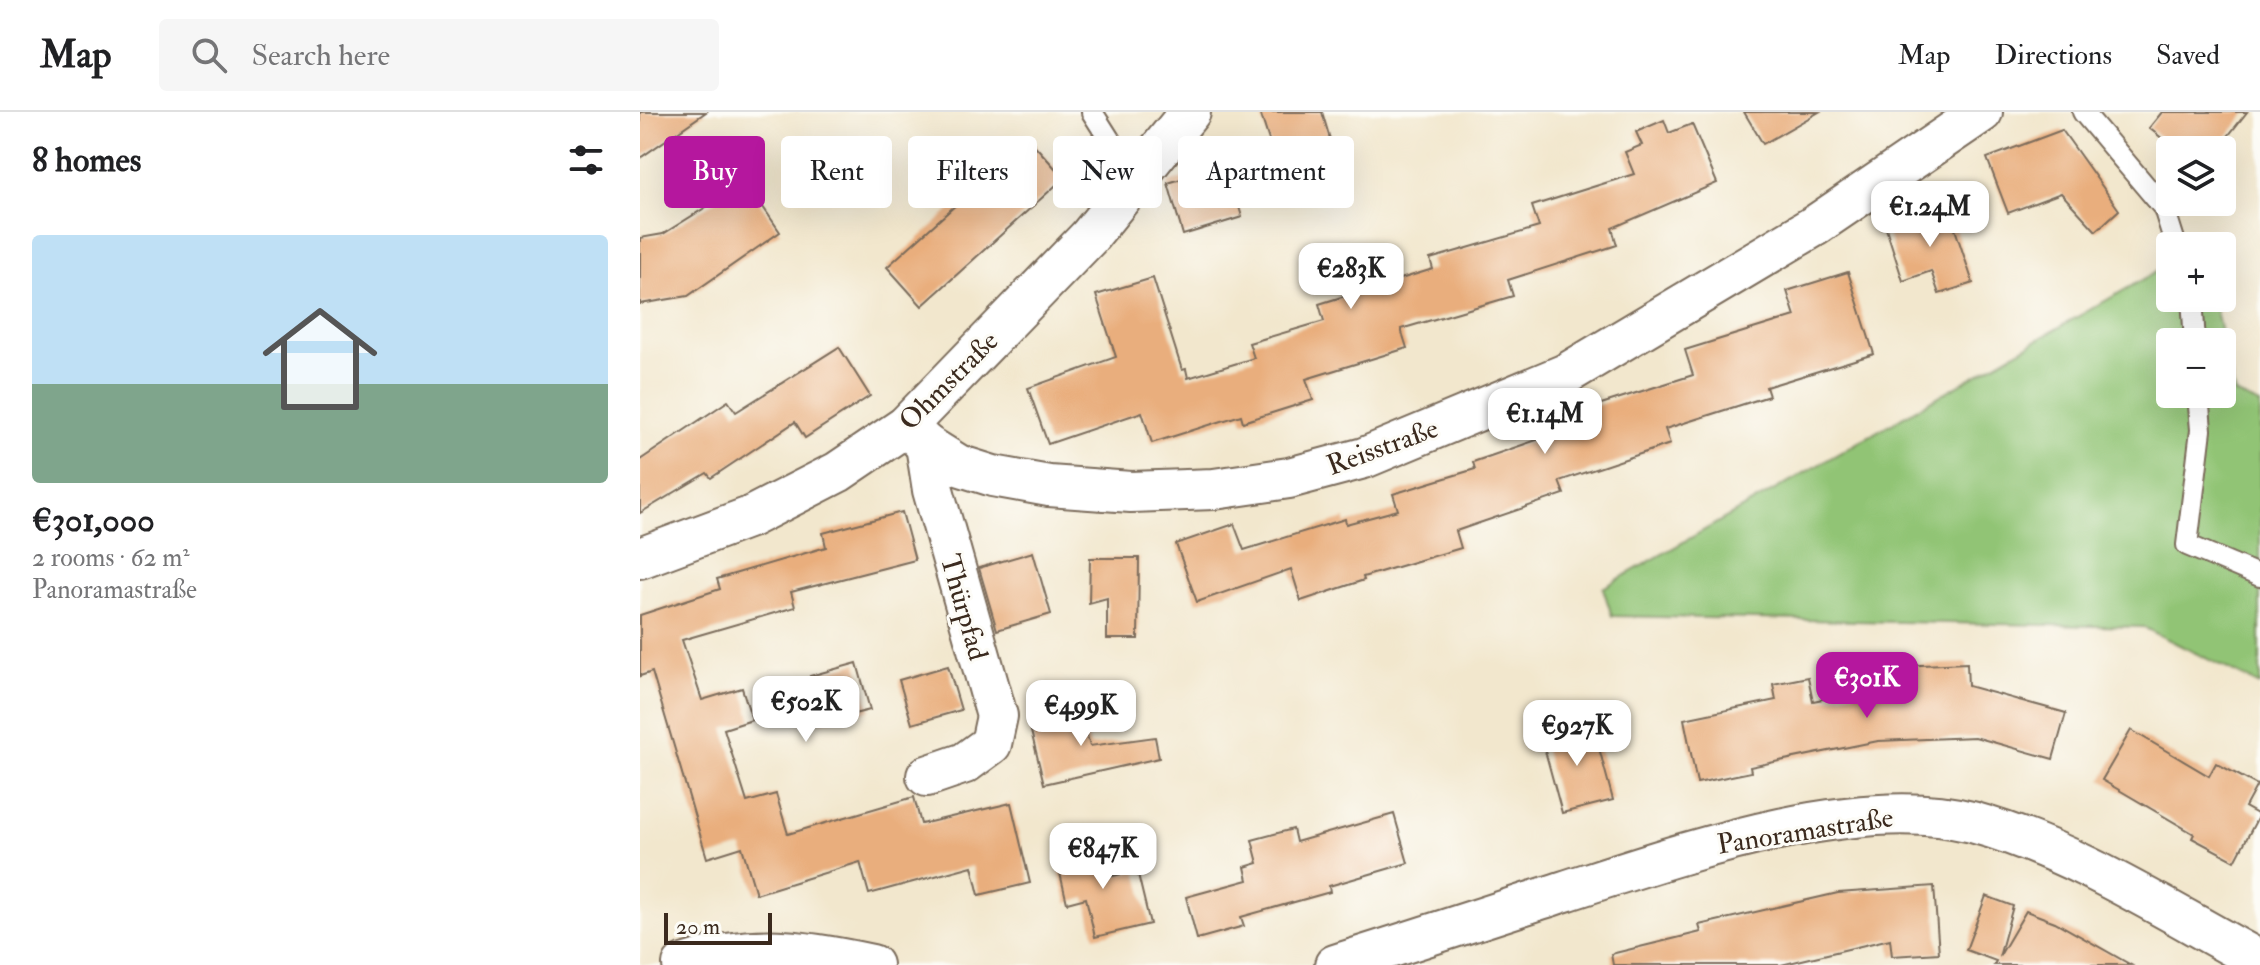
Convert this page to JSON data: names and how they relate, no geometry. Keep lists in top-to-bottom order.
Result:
{
  "streets": {
    "street": [
      "Ohmstraße",
      "Reisstraße",
      "Thürpfad",
      "Panoramastraße"
    ]
  },
  "crossings": [
    ["Ohmstraße", "Reisstraße"],
    ["Ohmstraße", "Thürpfad"],
    ["Reisstraße", "Thürpfad"]
  ],
  "scale_bar": "20 m",
  "page": {
    "header": "Map",
    "search": "Search here",
    "nav": ["Map", "Directions", "Saved"],
    "heading": "8 homes",
    "map_buttons": ["+", "−"],
    "chip": [
      "Buy",
      "Rent",
      "Filters",
      "New",
      "Apartment"
    ],
    "price": [
      "€1.24M",
      "€283K",
      "€1.14M",
      "€301K",
      "€502K",
      "€499K",
      "€927K",
      "€847K"
    ],
    "list": [
      {
        "name": "€301,000",
        "note": "2 rooms · 62 m² · Panoramastraße"
      }
    ],
    "scale": "20 m"
  }
}
